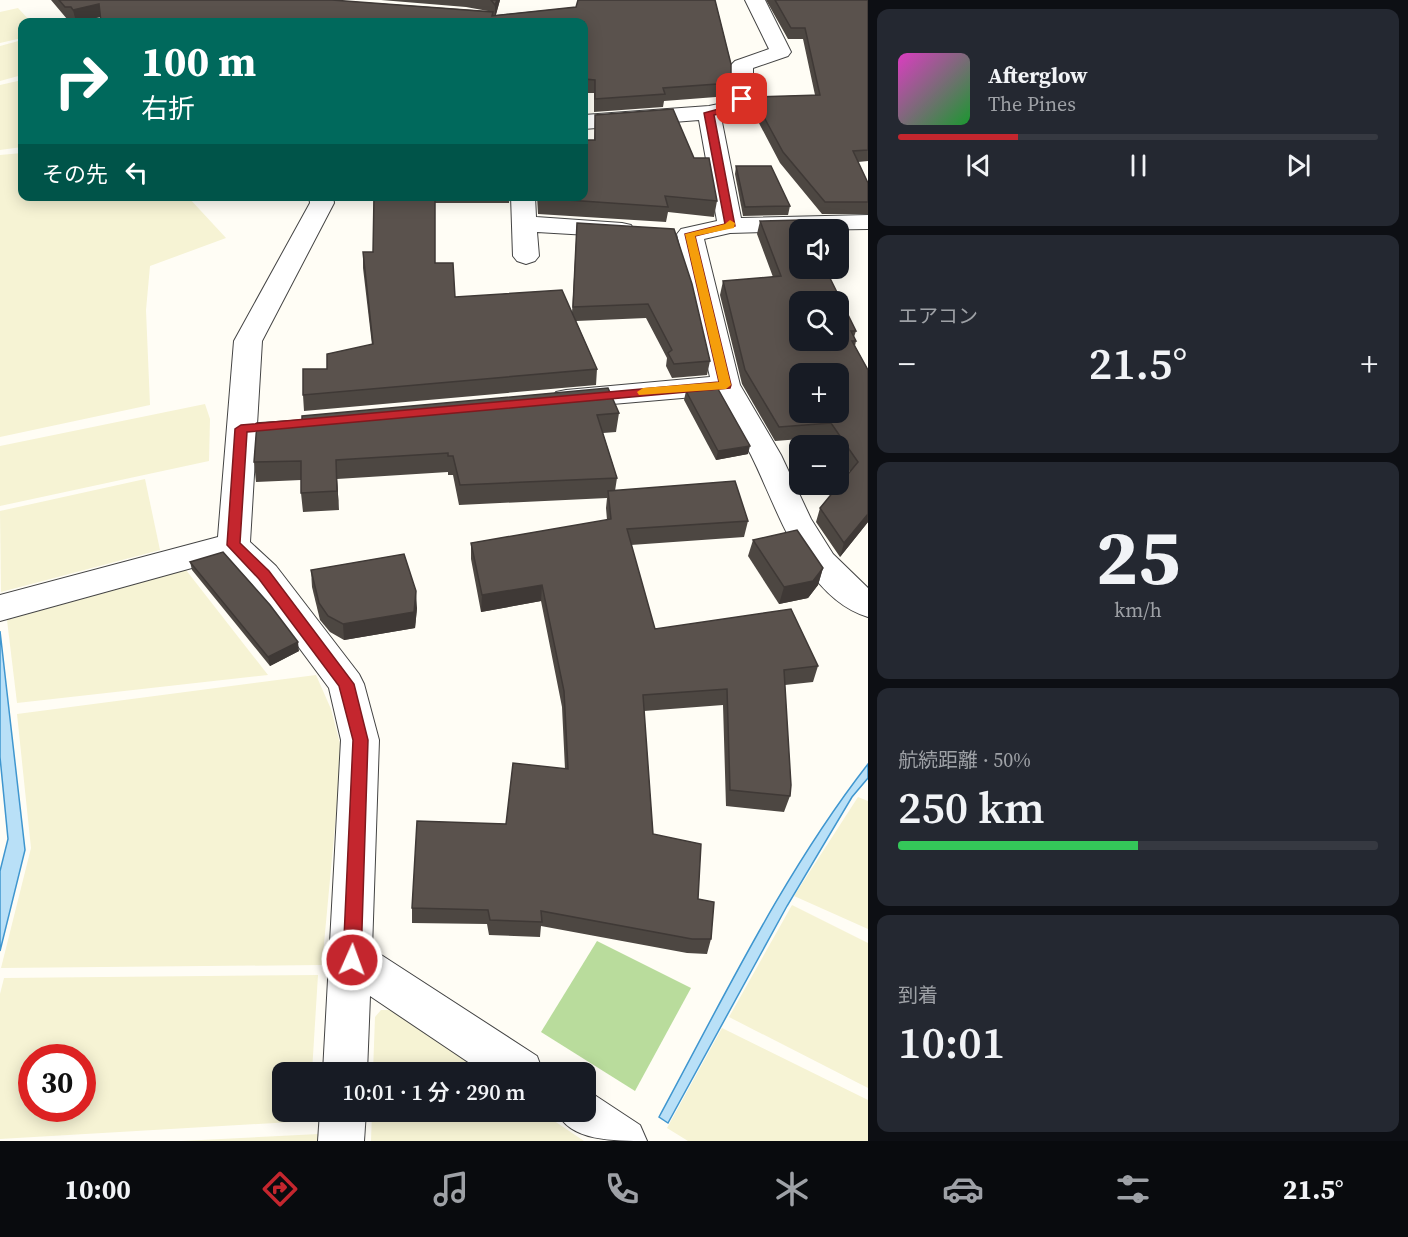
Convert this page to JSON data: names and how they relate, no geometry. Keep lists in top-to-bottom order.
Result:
{
  "page": {
    "turn": ["100 m", "右折"],
    "song": ["Afterglow", "The Pines"],
    "then": "その先",
    "map_buttons": ["+", "−"],
    "tile": [
      "エアコン",
      ["25", "km/h"],
      ["航続距離 · 50%", "250 km"],
      ["到着", "10:01"]
    ],
    "heat": ["−", "21.5°", "+"],
    "limit": "30",
    "trip": "10:01 · 1 分 · 290 m",
    "tabs": ["10:00", "21.5°"]
  }
}
